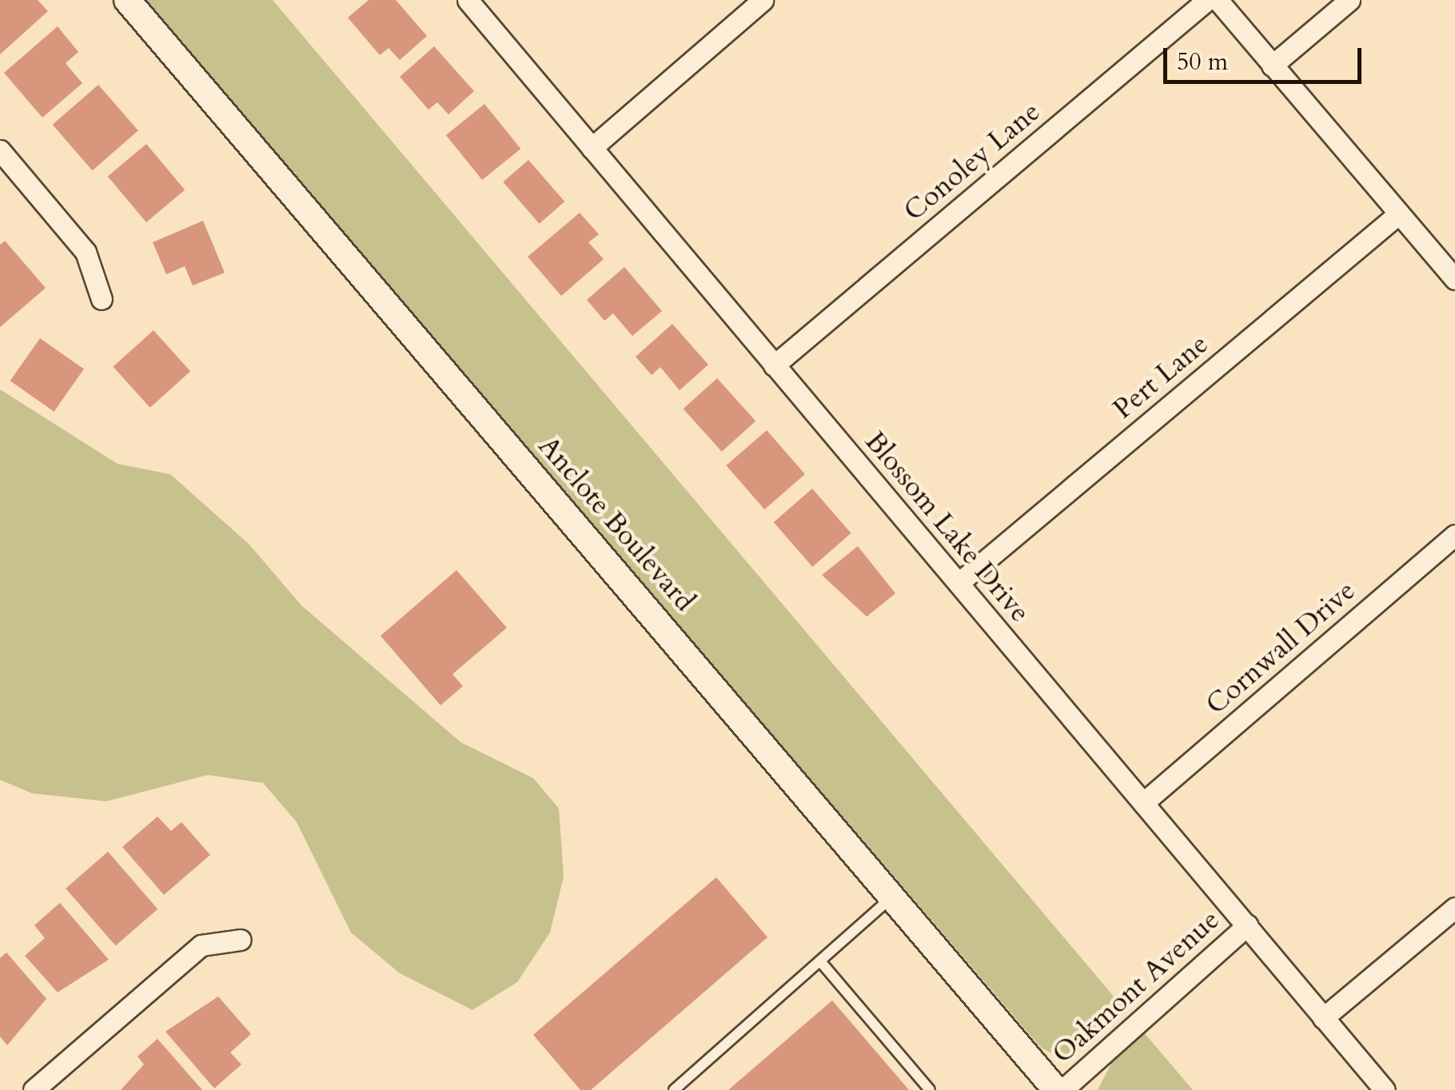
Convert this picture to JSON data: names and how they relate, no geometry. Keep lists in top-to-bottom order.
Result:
{
  "streets": {
    "street": [
      "Conoley Lane",
      "Pert Lane",
      "Anclote Boulevard",
      "Blossom Lake Drive",
      "Cornwall Drive",
      "Oakmont Avenue"
    ]
  },
  "crossings": [
    ["Conoley Lane", "Blossom Lake Drive"],
    ["Pert Lane", "Blossom Lake Drive"],
    ["Blossom Lake Drive", "Cornwall Drive"],
    ["Blossom Lake Drive", "Oakmont Avenue"]
  ],
  "scale_bar": "50 m"
}
